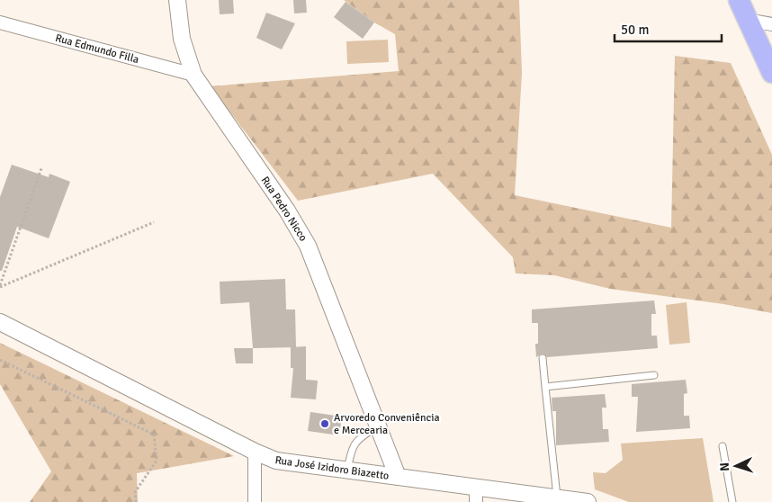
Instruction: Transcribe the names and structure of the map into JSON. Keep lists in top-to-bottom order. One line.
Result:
{"streets":{"street":["Rua Edmundo Filla","Rua Pedro Nicco","Rua José Izidoro Biazetto"]},"crossings":[["Rua Edmundo Filla","Rua Pedro Nicco"],["Rua Pedro Nicco","Rua José Izidoro Biazetto"]],"places":["Arvoredo Conveniência e Mercearia"],"scale_bar":"50 m","north":"left"}
